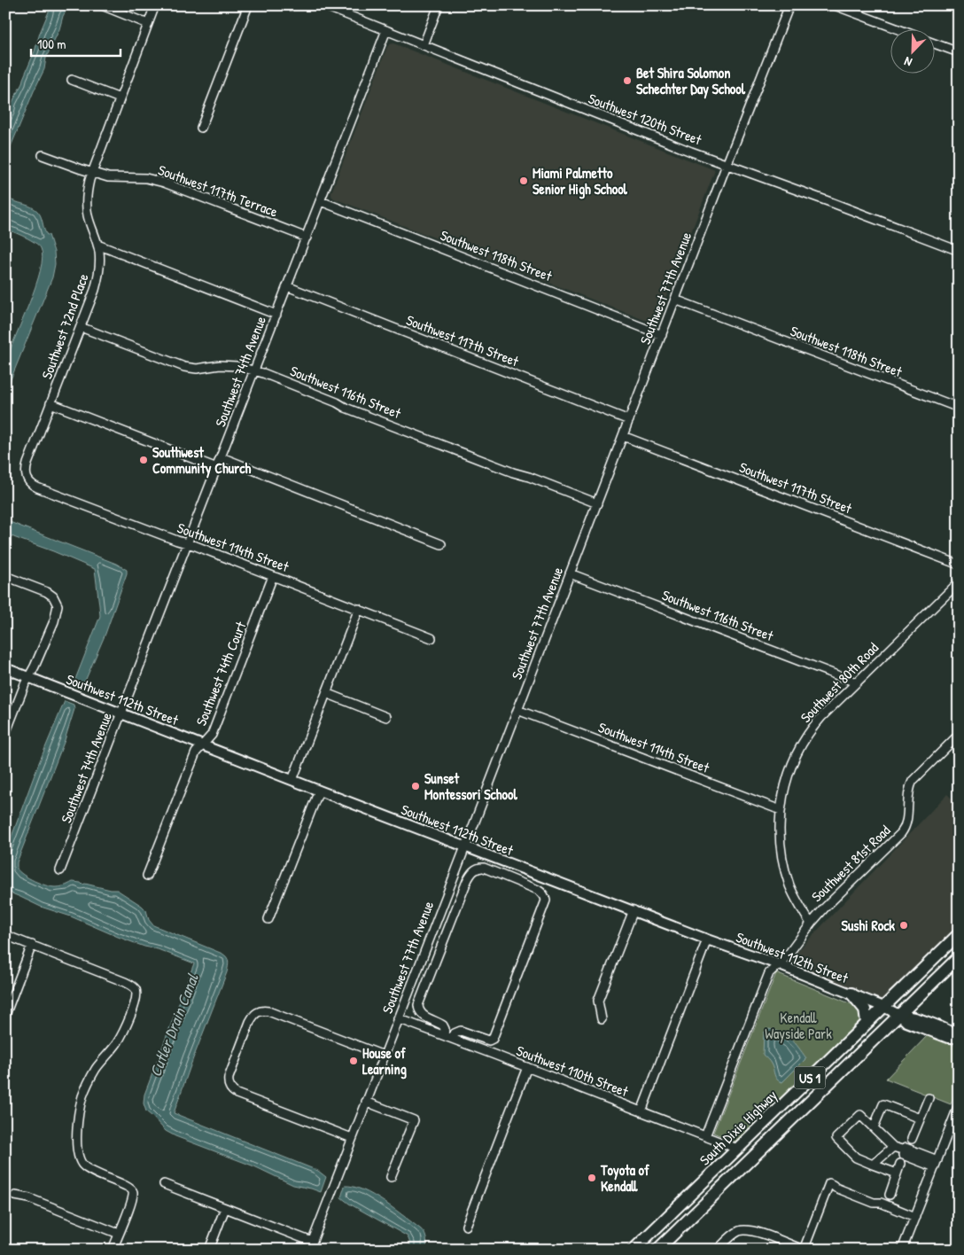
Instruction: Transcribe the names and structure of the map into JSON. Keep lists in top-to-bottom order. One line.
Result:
{"streets":{"highway":["US 1","South Dixie Highway"],"main road":["Southwest 112th Street"],"street":["Southwest 120th Street","Southwest 117th Terrace","Southwest 118th Street","Southwest 77th Avenue","Southwest 72nd Place","Southwest 117th Street","Southwest 74th Avenue","Southwest 116th Street","Southwest 114th Street","Southwest 74th Court","Southwest 80th Road","Southwest 81st Road","Southwest 110th Street"]},"crossings":[["Southwest 120th Street","Southwest 77th Avenue"],["Southwest 120th Street","Southwest 74th Avenue"],["Southwest 117th Terrace","Southwest 72nd Place"],["Southwest 117th Terrace","Southwest 74th Avenue"],["Southwest 118th Street","Southwest 77th Avenue"],["Southwest 118th Street","Southwest 74th Avenue"],["Southwest 77th Avenue","Southwest 117th Street"],["Southwest 77th Avenue","Southwest 116th Street"],["Southwest 77th Avenue","Southwest 114th Street"],["Southwest 77th Avenue","Southwest 112th Street"],["Southwest 77th Avenue","Southwest 110th Street"],["Southwest 72nd Place","Southwest 116th Street"],["Southwest 72nd Place","Southwest 114th Street"],["Southwest 117th Street","Southwest 74th Avenue"],["Southwest 74th Avenue","Southwest 116th Street"],["Southwest 74th Avenue","Southwest 114th Street"],["Southwest 74th Avenue","Southwest 112th Street"],["Southwest 116th Street","Southwest 80th Road"],["Southwest 114th Street","Southwest 74th Court"],["Southwest 114th Street","Southwest 80th Road"],["Southwest 74th Court","Southwest 112th Street"],["Southwest 80th Road","Southwest 81st Road"],["Southwest 112th Street","Southwest 81st Road"],["Southwest 112th Street","US 1"],["Southwest 112th Street","South Dixie Highway"],["Southwest 81st Road","Southwest 110th Street"],["Southwest 110th Street","South Dixie Highway"]],"water":["Cutler Drain Canal"],"parks":["Kendall Wayside Park"],"places":["Bet Shira Solomon Schechter Day School","Miami Palmetto Senior High School","Southwest Community Church","Sunset Montessori School","Sushi Rock","House of Learning","Toyota of Kendall"],"scale_bar":"100 m","north":"bottom left"}
